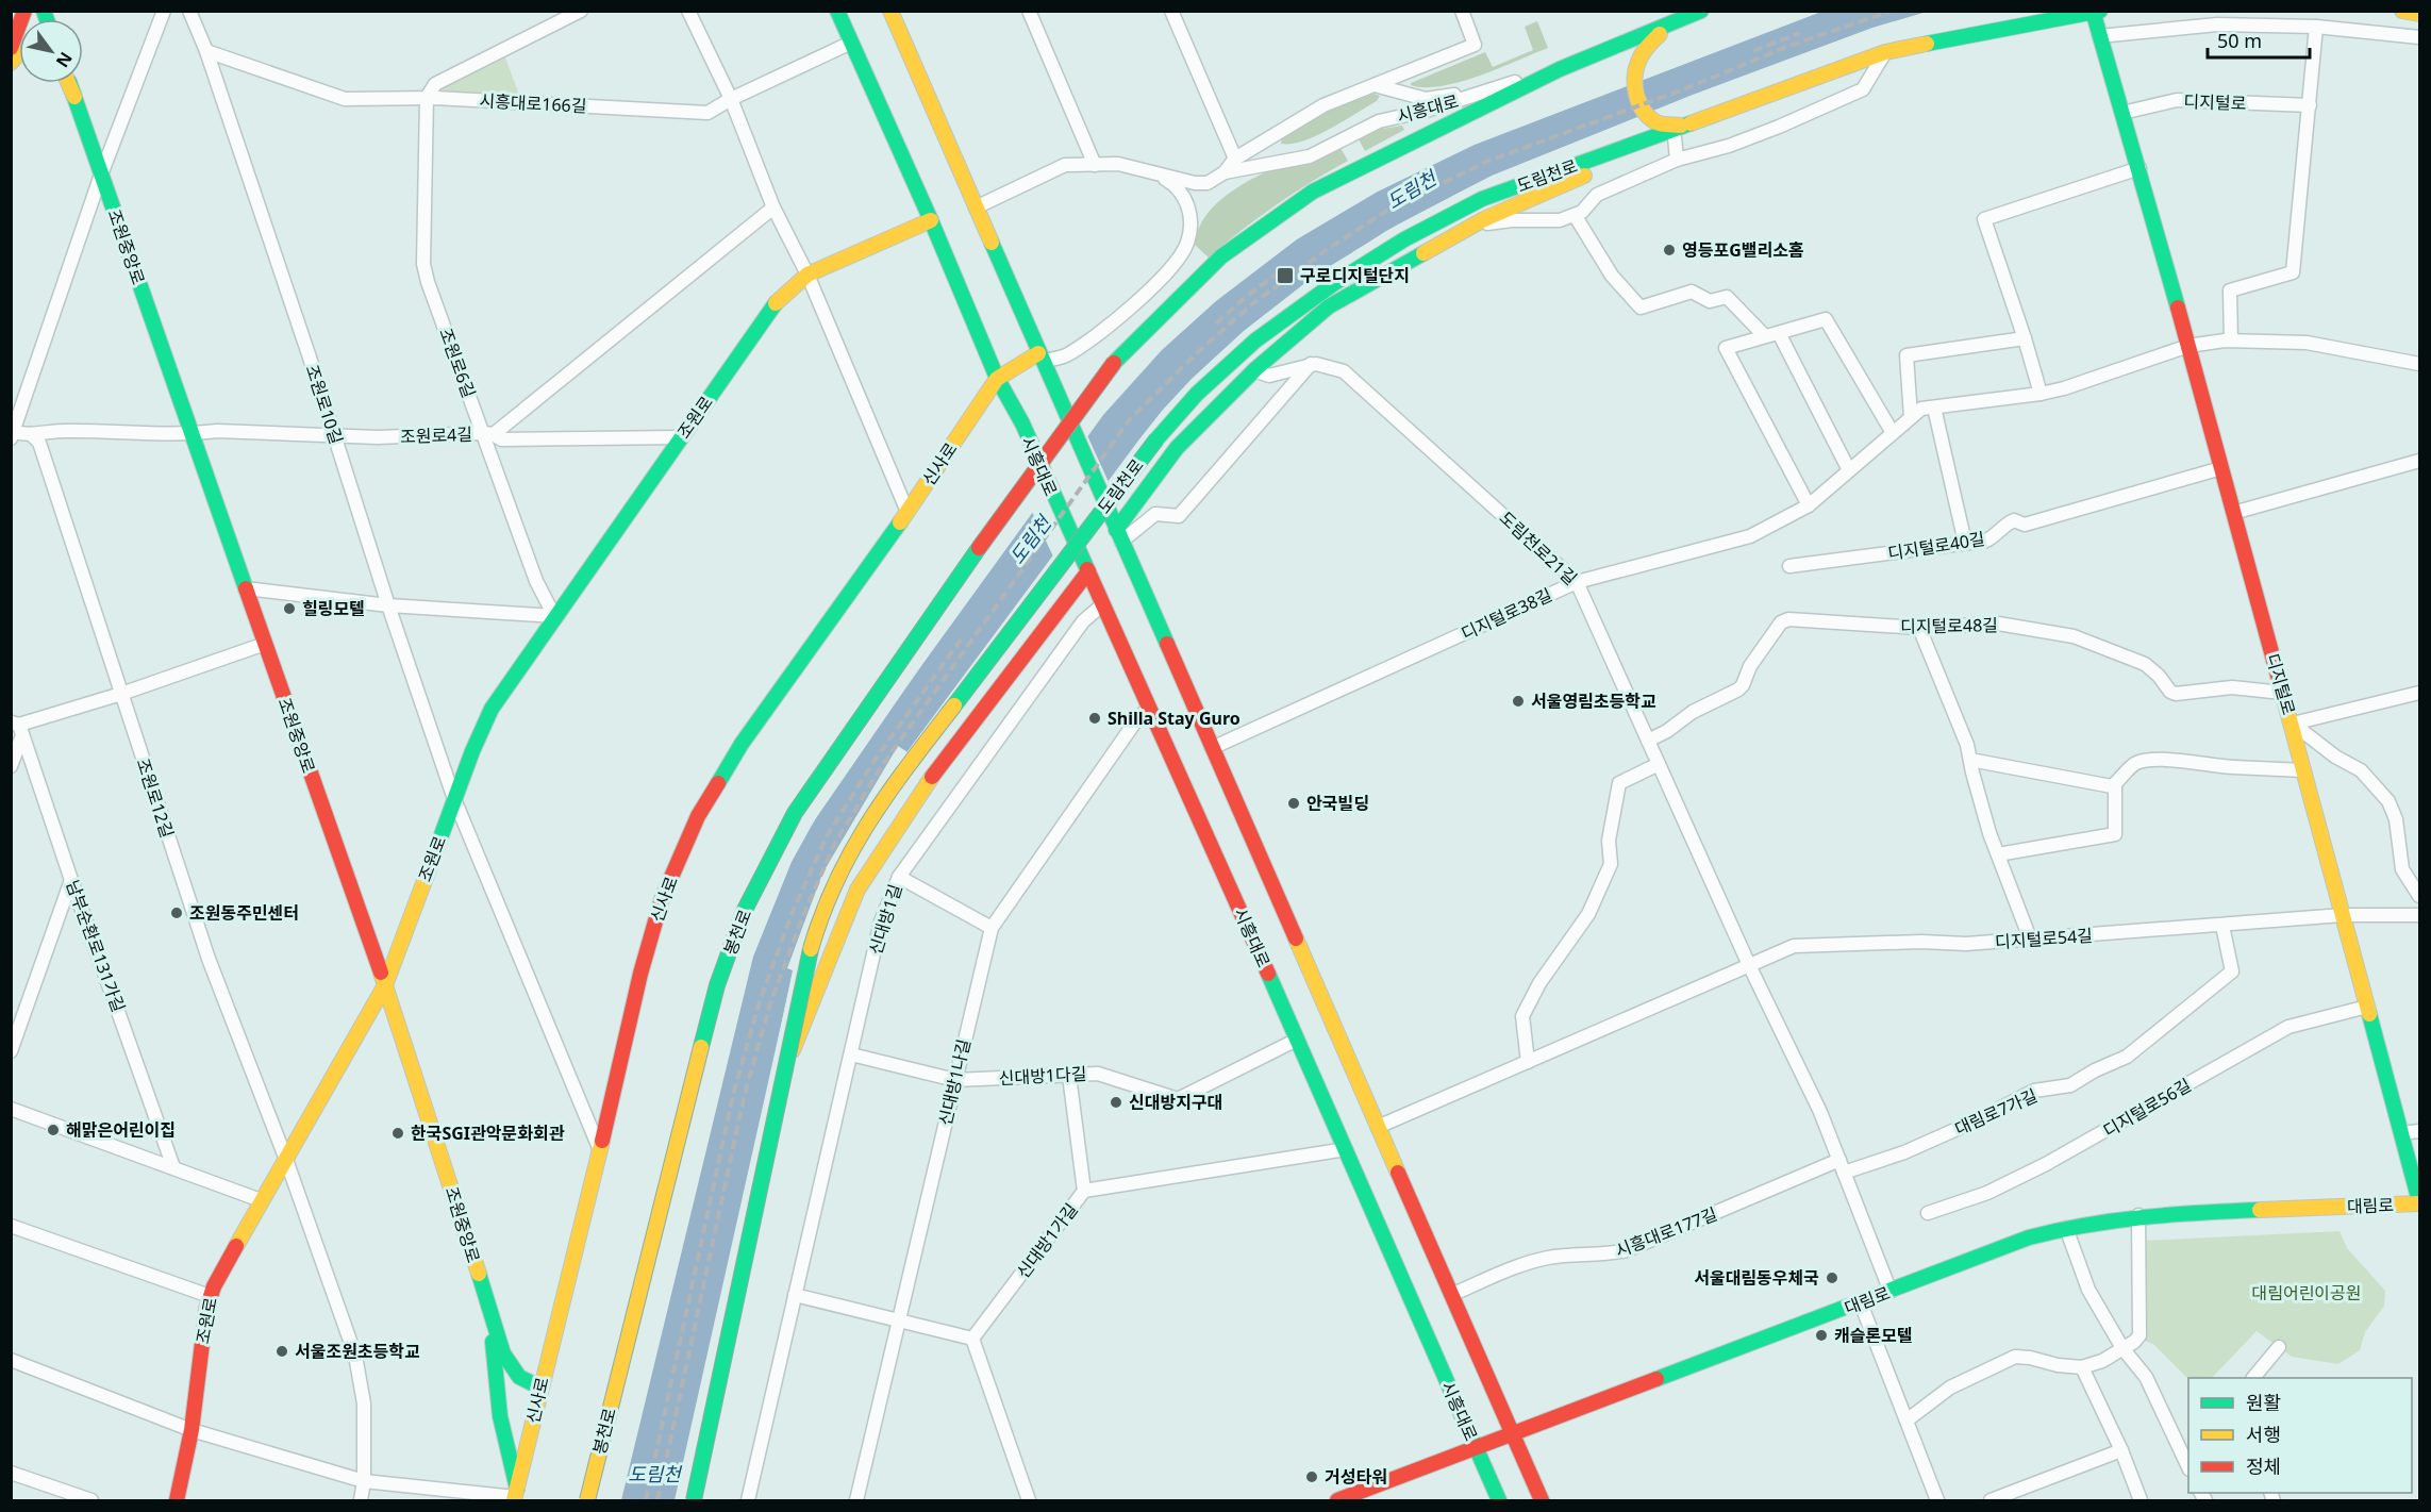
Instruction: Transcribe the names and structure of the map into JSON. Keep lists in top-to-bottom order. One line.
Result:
{"streets":{"main road":["디지털로","시흥대로","도림천로","조원중앙로","조원로","신사로","봉천로","대림로"],"street":["시흥대로166길","조원로6길","조원로10길","조원로4길","디지털로40길","도림천로21길","디지털로38길","디지털로48길","조원로12길","신대방1길","디지털로54길","남부순환로131가길","신대방1다길","신대방1나길","디지털로56길","대림로7가길","시흥대로177길","신대방1가길"]},"crossings":[["디지털로","도림천로"],["디지털로","디지털로40길"],["디지털로","디지털로38길"],["디지털로","디지털로48길"],["디지털로","디지털로54길"],["디지털로","디지털로56길"],["디지털로","대림로"],["시흥대로166길","시흥대로"],["시흥대로166길","조원로6길"],["시흥대로166길","조원로10길"],["시흥대로","조원로"],["시흥대로","신사로"],["시흥대로","신대방1길"],["시흥대로","봉천로"],["시흥대로","신대방1다길"],["시흥대로","신대방1나길"],["시흥대로","대림로"],["시흥대로","신대방1가길"],["조원중앙로","조원로"],["조원중앙로","조원로4길"],["조원중앙로","신사로"],["조원로6길","조원로"],["조원로6길","조원로4길"],["조원로10길","조원로"],["조원로10길","조원로4길"],["조원로10길","신사로"],["조원로","조원로4길"],["조원로","조원로12길"],["조원로4길","조원로12길"],["도림천로21길","디지털로38길"],["도림천로21길","디지털로48길"],["도림천로21길","디지털로54길"],["도림천로21길","대림로7가길"],["도림천로21길","대림로"],["도림천로21길","시흥대로177길"],["신대방1길","신대방1다길"],["디지털로54길","대림로7가길"],["신대방1다길","신대방1나길"],["대림로7가길","시흥대로177길"]],"water":["도림천"],"parks":["대림어린이공원"],"places":{"other":["영등포G밸리소홈","힐링모텔","서울영림초등학교","Shilla Stay Guro","안국빌딩","조원동주민센터","신대방지구대","해맑은어린이집","한국SGI관악문화회관","서울대림동우체국","캐슬론모텔","서울조원초등학교","거성타워"],"transit":["구로디지털단지"]},"legend":["원활","서행","정체"],"scale_bar":"50 m","north":"bottom right"}
